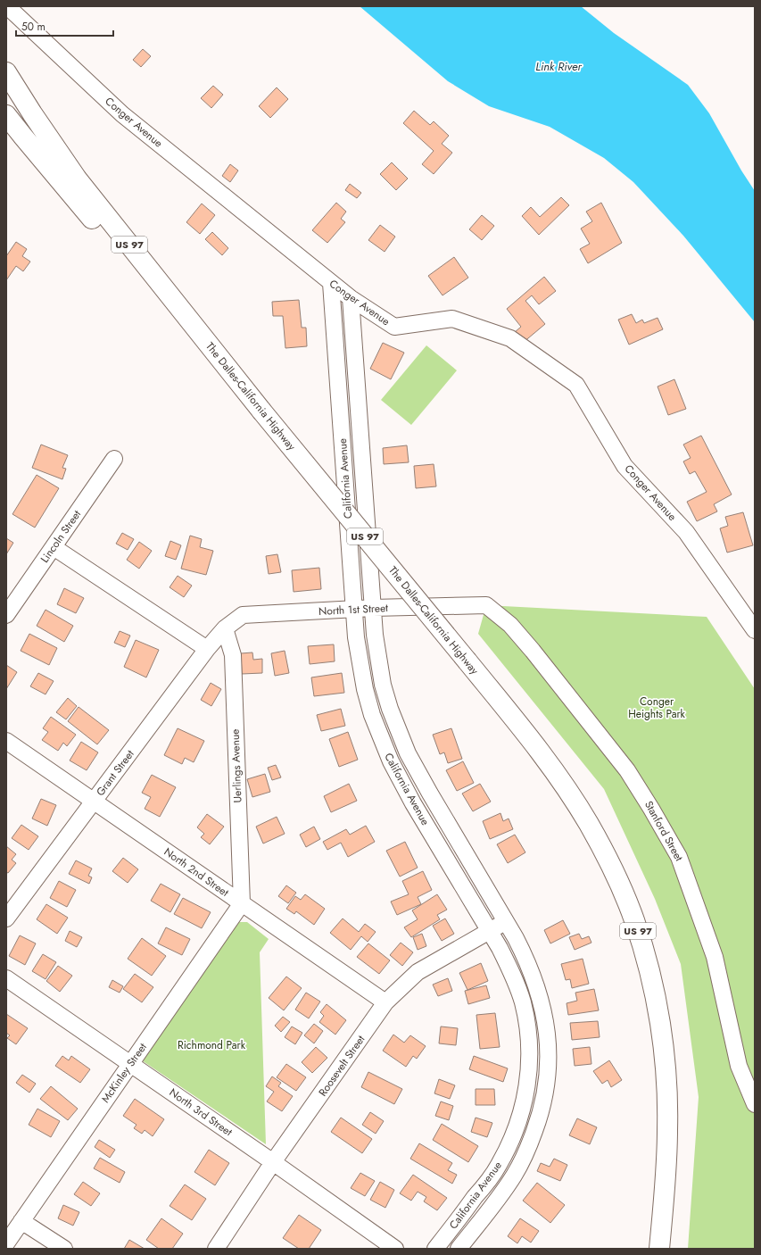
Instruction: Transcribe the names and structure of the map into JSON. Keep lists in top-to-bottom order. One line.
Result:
{"streets":{"highway":["US 97","The Dalles-California Highway"],"street":["Conger Avenue","California Avenue","Lincoln Street","North 1st Street","Uerlings Avenue","Grant Street","Stanford Street","North 2nd Street","Roosevelt Street","McKinley Street","North 3rd Street"]},"crossings":[["Conger Avenue","California Avenue"],["California Avenue","North 1st Street"],["California Avenue","Roosevelt Street"],["North 1st Street","Uerlings Avenue"],["North 1st Street","Grant Street"],["North 1st Street","Stanford Street"],["Uerlings Avenue","Grant Street"],["Uerlings Avenue","North 2nd Street"],["Uerlings Avenue","McKinley Street"],["Grant Street","North 2nd Street"],["North 2nd Street","Roosevelt Street"],["North 2nd Street","McKinley Street"],["Roosevelt Street","North 3rd Street"],["McKinley Street","North 3rd Street"]],"water":["Link River"],"parks":["Conger Heights Park","Richmond Park"],"scale_bar":"50 m"}
